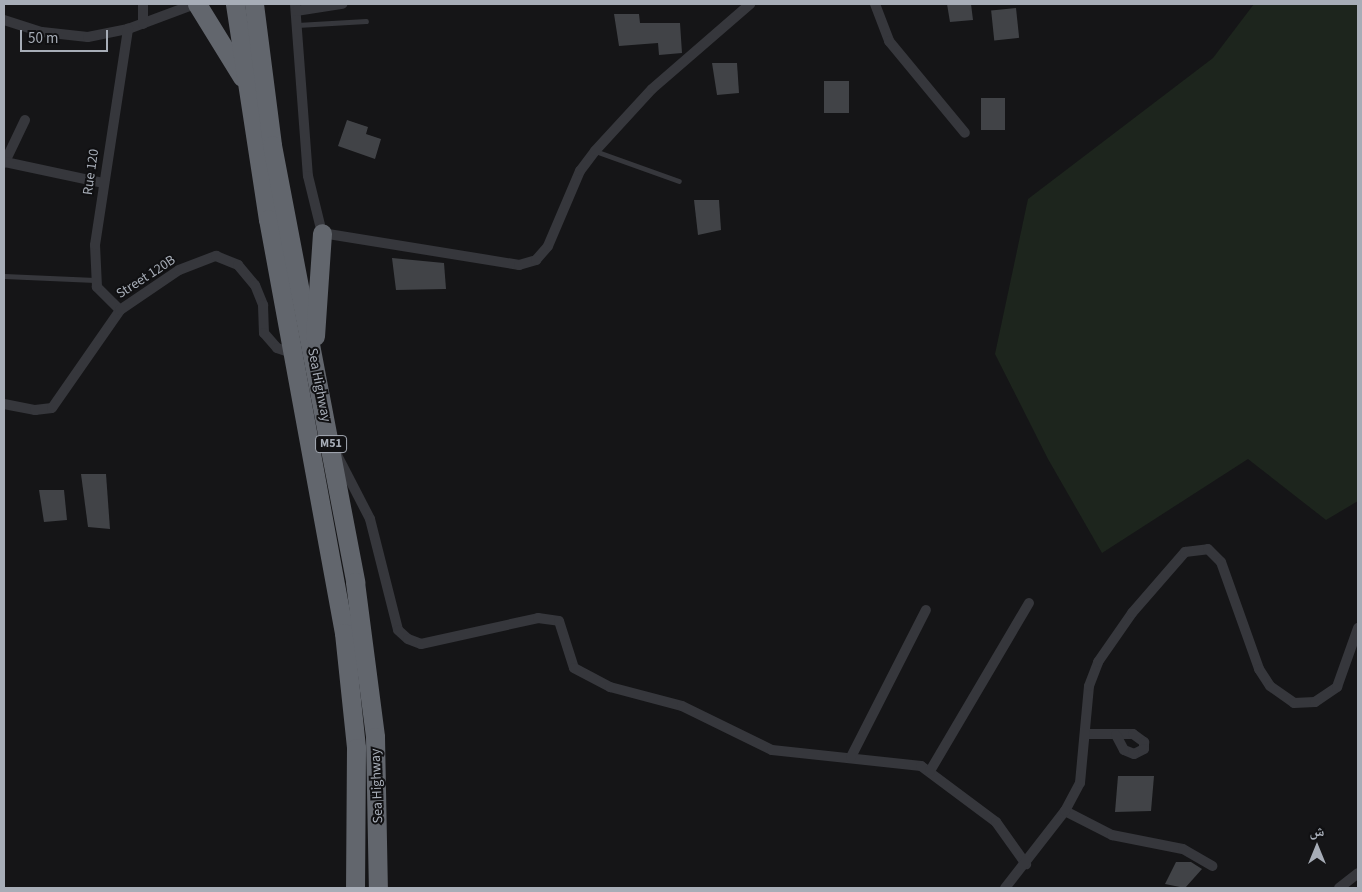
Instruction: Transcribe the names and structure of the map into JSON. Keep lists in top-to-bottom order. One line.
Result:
{"streets":{"highway":["Sea Highway","M51"],"street":["Rue 120","Street 120B"]},"crossings":[["Street 120B","Sea Highway"]],"scale_bar":"50 m","north":"top"}
